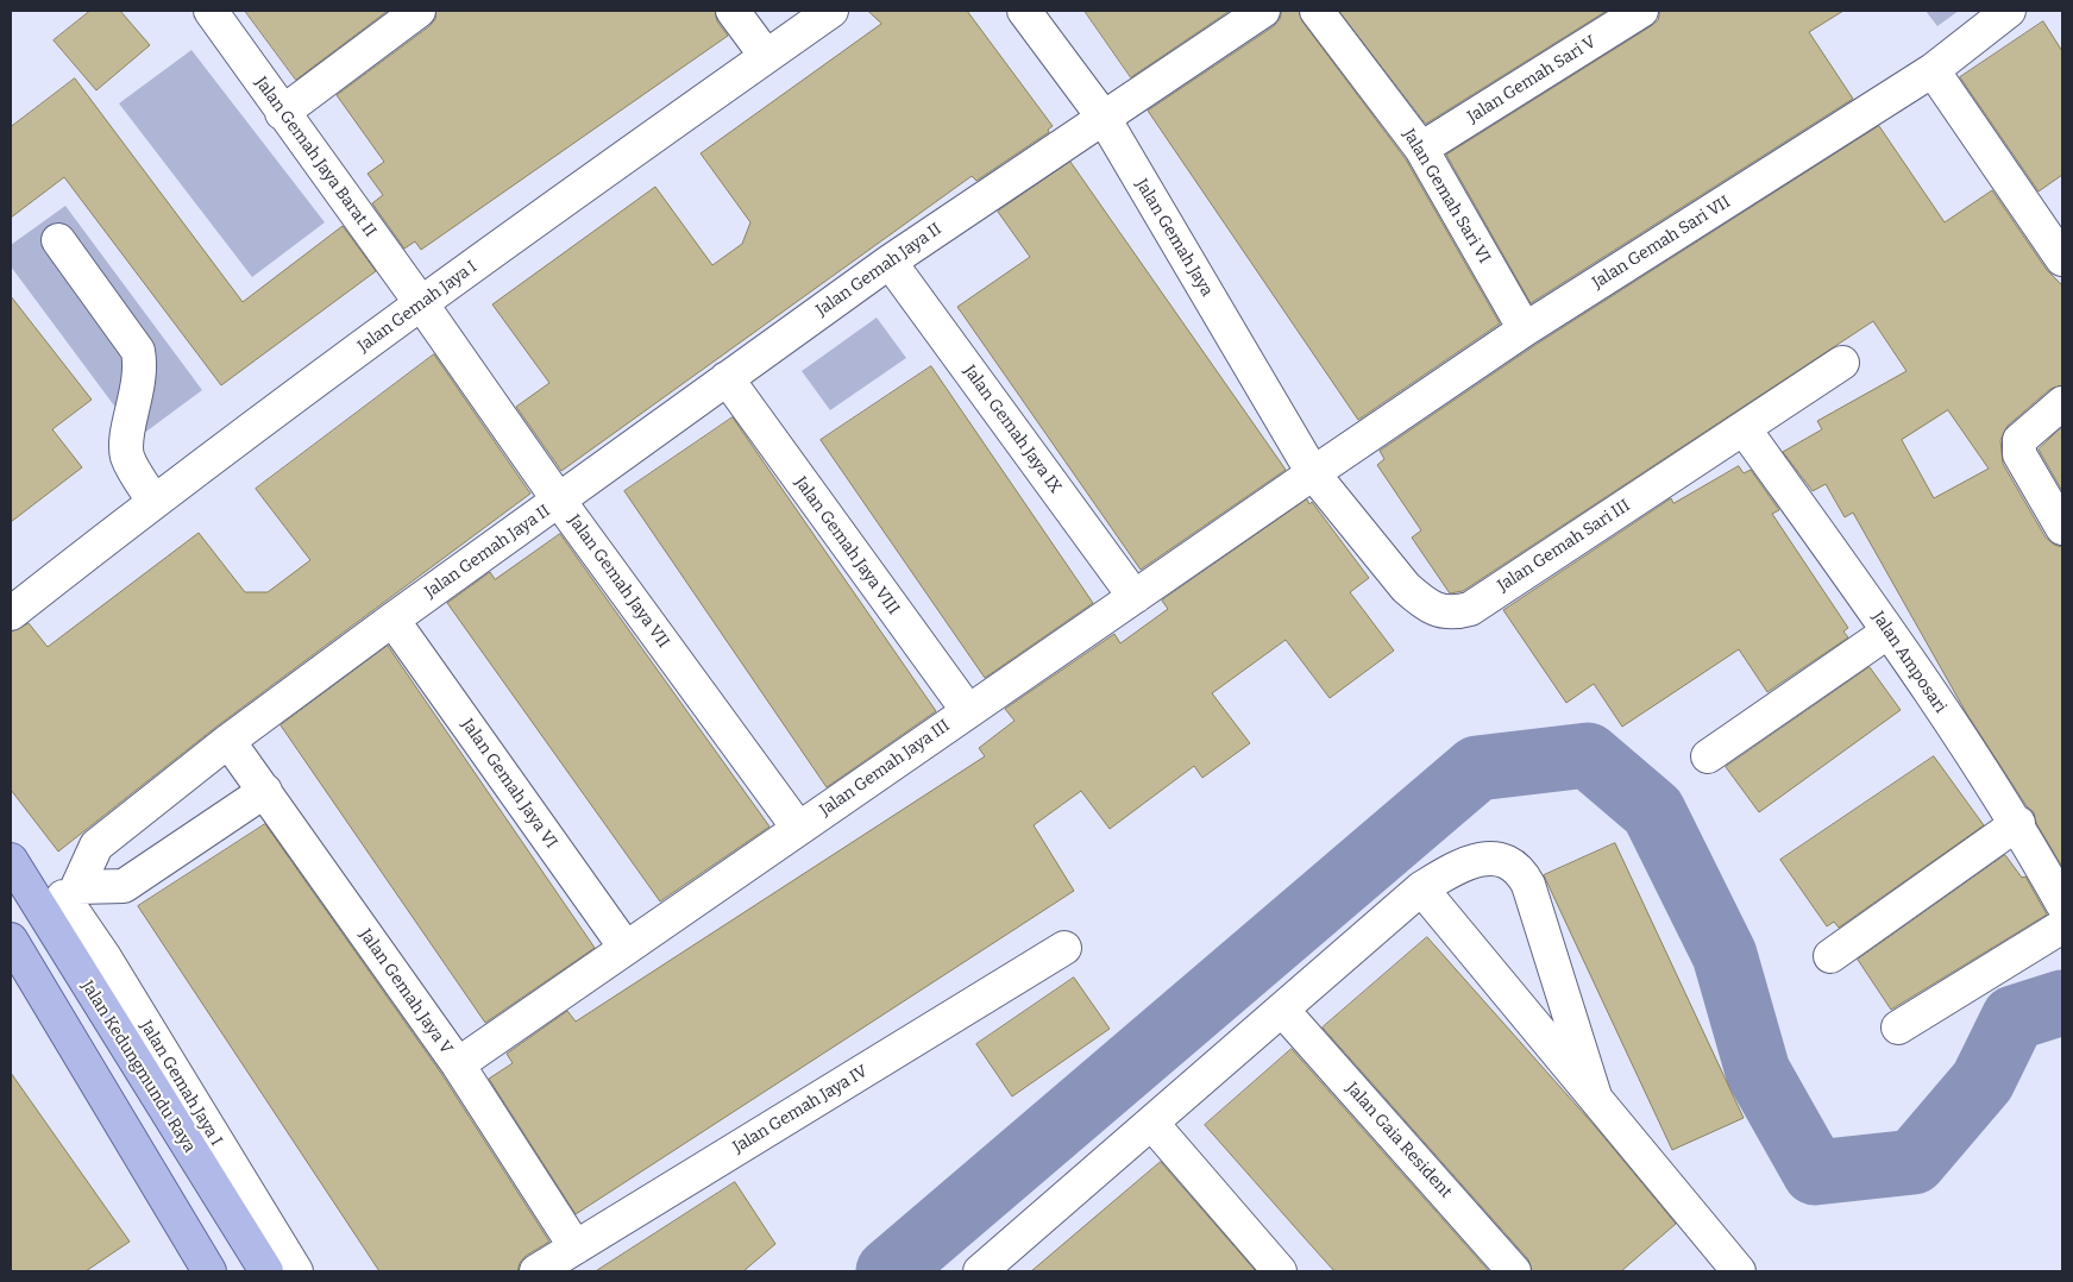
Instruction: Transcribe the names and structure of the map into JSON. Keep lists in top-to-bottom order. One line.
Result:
{"streets":{"main road":["Jalan Kedungmundu Raya"],"street":["Jalan Gemah Sari V","Jalan Gemah Jaya Barat II","Jalan Gemah Sari VI","Jalan Gemah Jaya","Jalan Gemah Sari VII","Jalan Gemah Jaya II","Jalan Gemah Jaya I","Jalan Gemah Jaya IX","Jalan Gemah Jaya VIII","Jalan Gemah Sari III","Jalan Gemah Jaya VII","Jalan Amposari","Jalan Gemah Jaya III","Jalan Gemah Jaya VI","Jalan Gemah Jaya V","Jalan Gemah Jaya IV","Jalan Gaia Resident"]},"crossings":[["Jalan Gemah Sari V","Jalan Gemah Sari VI"],["Jalan Gemah Jaya Barat II","Jalan Gemah Jaya I"],["Jalan Gemah Jaya Barat II","Jalan Gemah Jaya VII"],["Jalan Gemah Sari VI","Jalan Gemah Sari VII"],["Jalan Gemah Jaya","Jalan Gemah Sari VII"],["Jalan Gemah Jaya","Jalan Gemah Jaya II"],["Jalan Gemah Jaya","Jalan Gemah Sari III"],["Jalan Gemah Jaya","Jalan Gemah Jaya III"],["Jalan Gemah Sari VII","Jalan Gemah Sari III"],["Jalan Gemah Sari VII","Jalan Gemah Jaya III"],["Jalan Gemah Jaya II","Jalan Gemah Jaya I"],["Jalan Gemah Jaya II","Jalan Gemah Jaya IX"],["Jalan Gemah Jaya II","Jalan Gemah Jaya VIII"],["Jalan Gemah Jaya II","Jalan Gemah Jaya VII"],["Jalan Gemah Jaya II","Jalan Gemah Jaya VI"],["Jalan Gemah Jaya II","Jalan Gemah Jaya V"],["Jalan Gemah Jaya II","Jalan Kedungmundu Raya"],["Jalan Gemah Jaya I","Jalan Gemah Jaya VII"],["Jalan Gemah Jaya I","Jalan Kedungmundu Raya"],["Jalan Gemah Jaya IX","Jalan Gemah Jaya III"],["Jalan Gemah Jaya VIII","Jalan Gemah Jaya III"],["Jalan Gemah Sari III","Jalan Amposari"],["Jalan Gemah Sari III","Jalan Gemah Jaya III"],["Jalan Gemah Jaya VII","Jalan Gemah Jaya III"],["Jalan Gemah Jaya III","Jalan Gemah Jaya VI"],["Jalan Gemah Jaya III","Jalan Gemah Jaya V"],["Jalan Gemah Jaya V","Jalan Gemah Jaya IV"]]}
